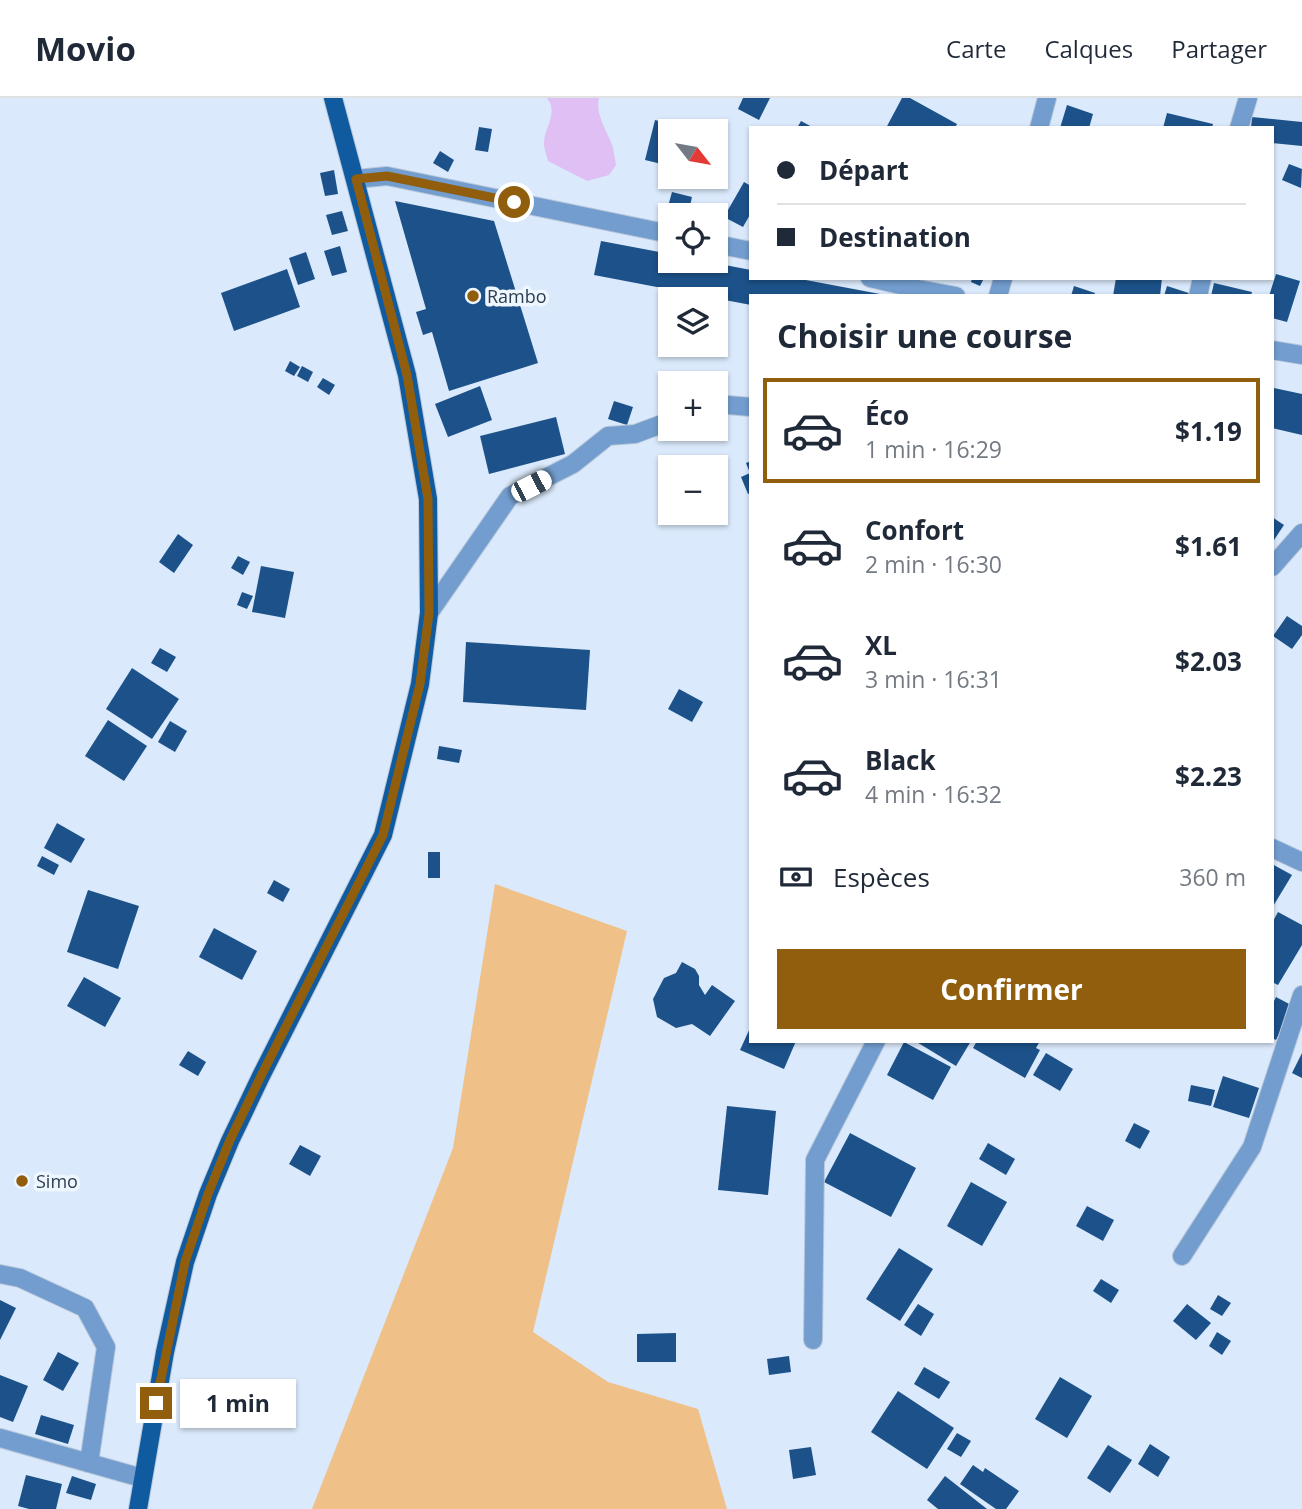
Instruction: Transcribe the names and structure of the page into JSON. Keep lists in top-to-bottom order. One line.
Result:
{"places":["Rambo","Simo"],"north":"bottom right","page":{"header":"Movio","nav":["Carte","Calques","Partager"],"map_buttons":["+","−"],"banner":["Départ","Destination"],"heading":"Choisir une course","list":[{"name":"Éco","note":"1 min · 16:29","value":"$1.19"},{"name":"Confort","note":"2 min · 16:30","value":"$1.61"},{"name":"XL","note":"3 min · 16:31","value":"$2.03"},{"name":"Black","note":"4 min · 16:32","value":"$2.23"}],"pay":["Espèces","360 m"],"buttons":"Confirmer","bubble":"1 min"}}
